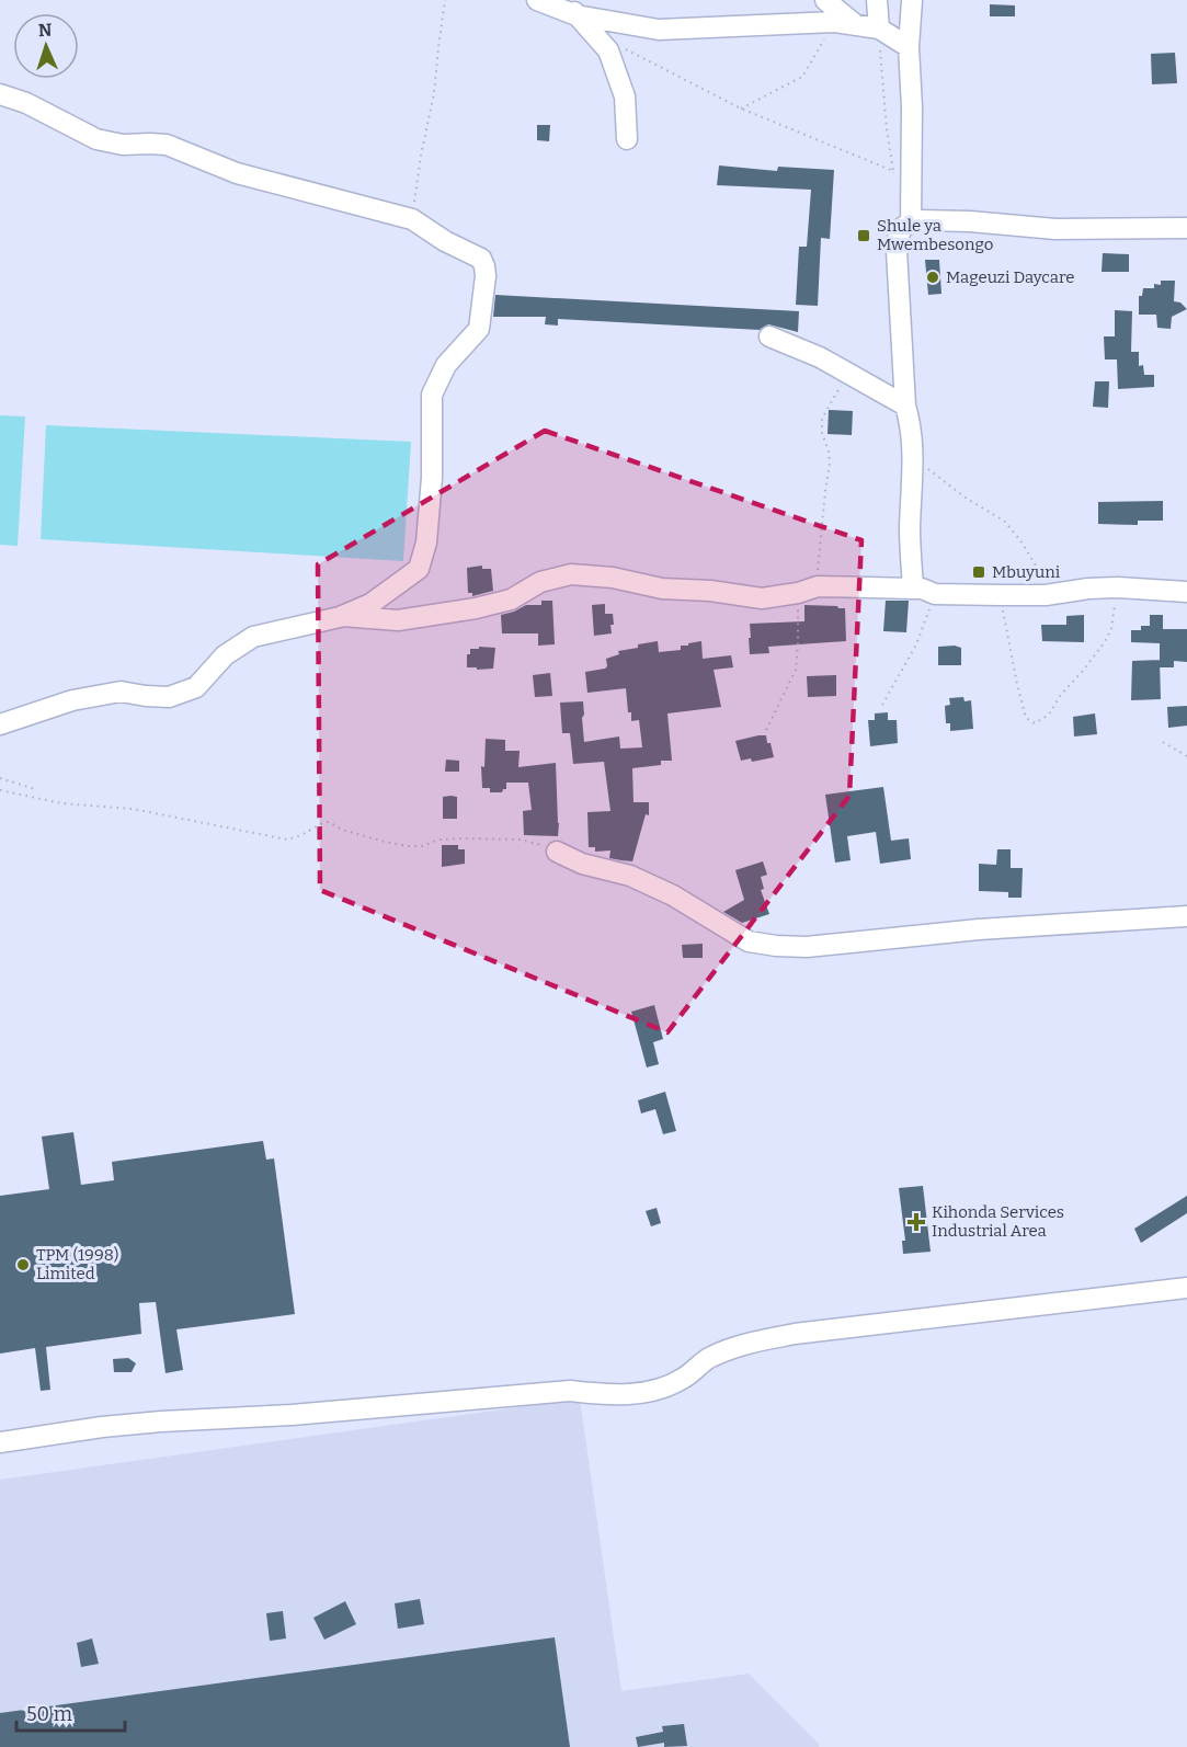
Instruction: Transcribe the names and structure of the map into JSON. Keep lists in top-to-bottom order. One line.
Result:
{"places":{"transit":["Shule ya Mwembesongo","Mbuyuni"],"other":["Mageuzi Daycare","TPM (1998) Limited"],"health":["Kihonda Services Industrial Area"]},"scale_bar":"50 m","north":"top"}
